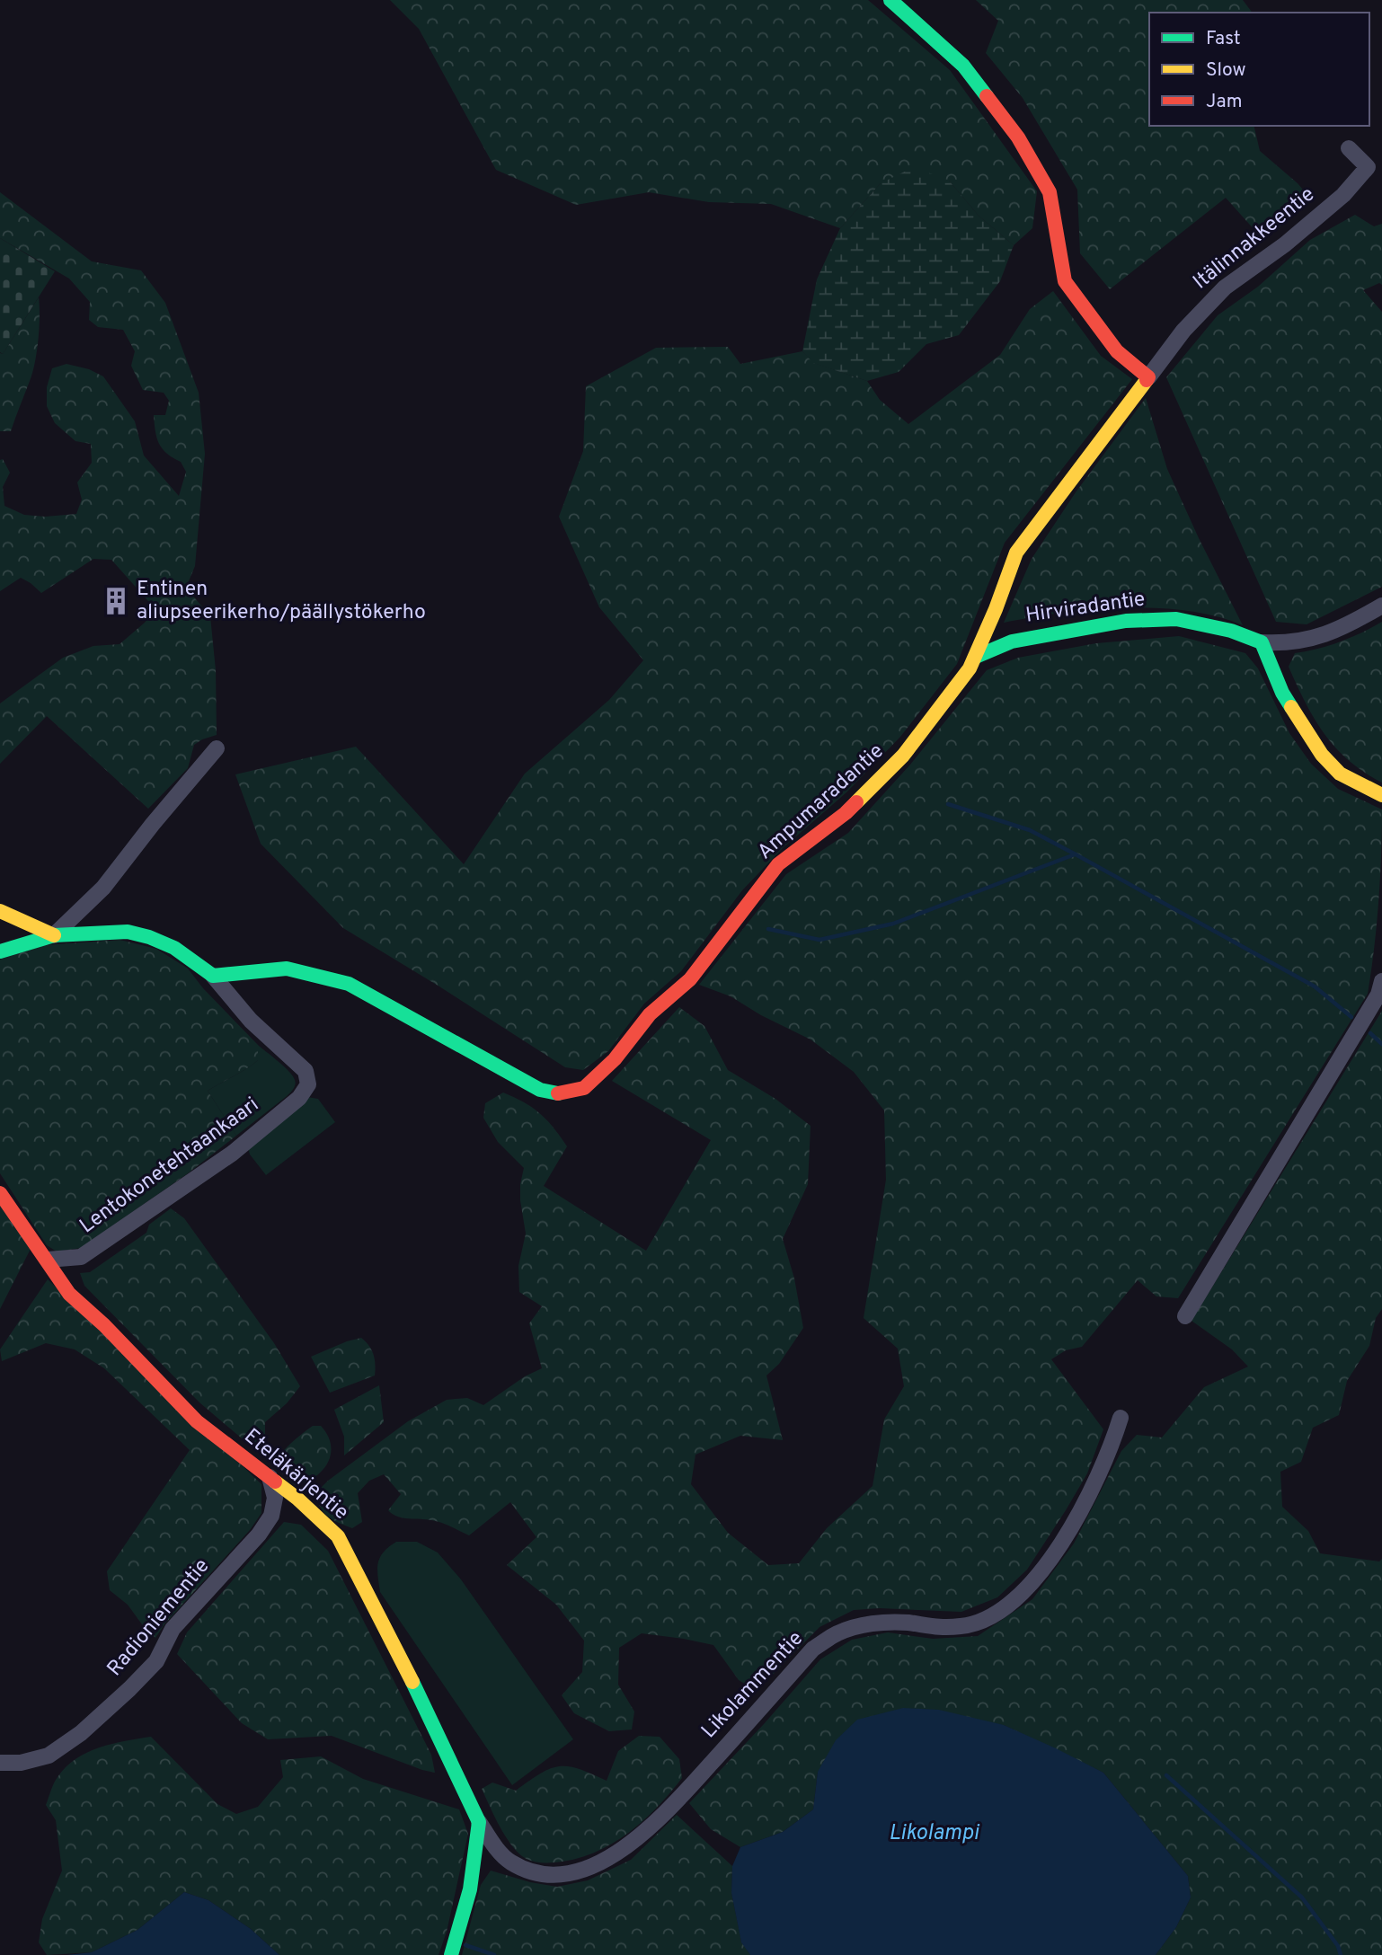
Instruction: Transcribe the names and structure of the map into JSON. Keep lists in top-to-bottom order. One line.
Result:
{"streets":{"street":["Itälinnakkeentie","Hirviradantie","Ampumaradantie","Lentokonetehtaankaari","Eteläkärjentie","Radioniementie","Likolammentie"]},"crossings":[["Itälinnakkeentie","Ampumaradantie"],["Hirviradantie","Ampumaradantie"],["Ampumaradantie","Lentokonetehtaankaari"],["Lentokonetehtaankaari","Eteläkärjentie"],["Eteläkärjentie","Radioniementie"],["Eteläkärjentie","Likolammentie"]],"water":["Likolampi"],"places":{"building":["Entinen aliupseerikerho/päällystökerho"]},"legend":["Fast","Slow","Jam"]}
